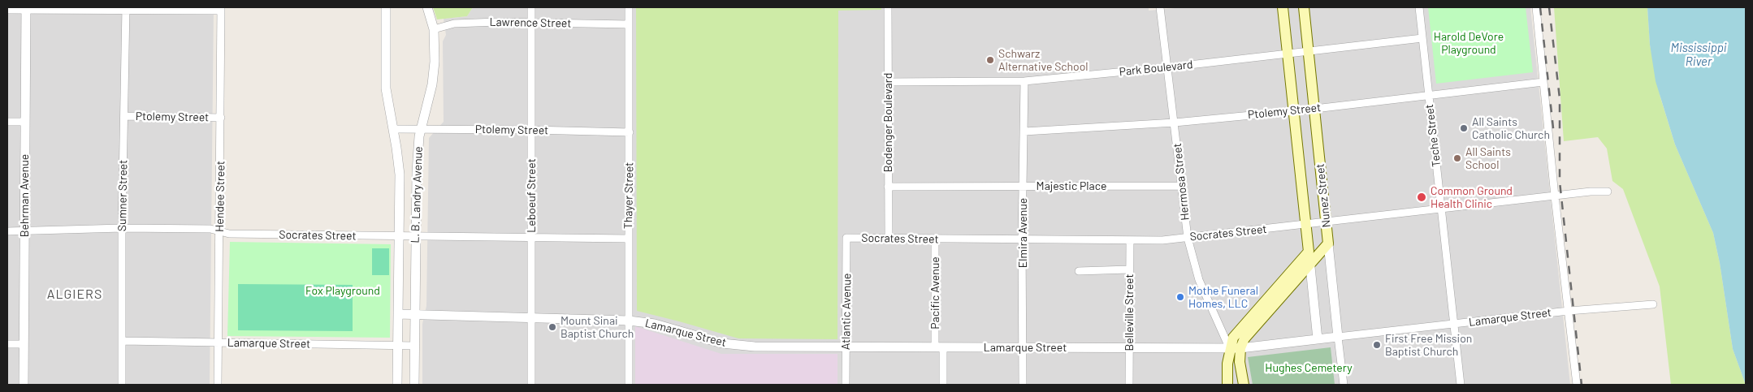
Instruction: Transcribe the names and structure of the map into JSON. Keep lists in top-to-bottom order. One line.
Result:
{"streets":{"main road":["Nunez Street"],"street":["Lawrence Street","Park Boulevard","Ptolemy Street","Bodenger Boulevard","Teche Street","Hermosa Street","Majestic Place","L. B. Landry Avenue","Behrman Avenue","Sumner Street","Leboeuf Street","Thayer Street","Hendee Street","Elmira Avenue","Socrates Street","Pacific Avenue","Atlantic Avenue","Belleville Street","Lamarque Street"]},"crossings":[["Lawrence Street","L. B. Landry Avenue"],["Lawrence Street","Leboeuf Street"],["Lawrence Street","Thayer Street"],["Park Boulevard","Bodenger Boulevard"],["Park Boulevard","Teche Street"],["Park Boulevard","Hermosa Street"],["Park Boulevard","Nunez Street"],["Park Boulevard","Elmira Avenue"],["Ptolemy Street","Teche Street"],["Ptolemy Street","Hermosa Street"],["Ptolemy Street","L. B. Landry Avenue"],["Ptolemy Street","Sumner Street"],["Ptolemy Street","Leboeuf Street"],["Ptolemy Street","Thayer Street"],["Ptolemy Street","Nunez Street"],["Ptolemy Street","Hendee Street"],["Ptolemy Street","Elmira Avenue"],["Bodenger Boulevard","Majestic Place"],["Bodenger Boulevard","Socrates Street"],["Teche Street","Socrates Street"],["Teche Street","Lamarque Street"],["Hermosa Street","Majestic Place"],["Hermosa Street","Socrates Street"],["Hermosa Street","Lamarque Street"],["Majestic Place","Elmira Avenue"],["L. B. Landry Avenue","Socrates Street"],["L. B. Landry Avenue","Lamarque Street"],["Behrman Avenue","Socrates Street"],["Sumner Street","Socrates Street"],["Sumner Street","Lamarque Street"],["Leboeuf Street","Socrates Street"],["Leboeuf Street","Lamarque Street"],["Thayer Street","Socrates Street"],["Thayer Street","Lamarque Street"],["Nunez Street","Socrates Street"],["Nunez Street","Lamarque Street"],["Hendee Street","Socrates Street"],["Hendee Street","Lamarque Street"],["Elmira Avenue","Socrates Street"],["Elmira Avenue","Lamarque Street"],["Socrates Street","Pacific Avenue"],["Socrates Street","Atlantic Avenue"],["Socrates Street","Belleville Street"],["Pacific Avenue","Lamarque Street"],["Atlantic Avenue","Lamarque Street"],["Belleville Street","Lamarque Street"]],"districts":["ALGIERS"],"water":["Mississippi River"],"parks":["Harold DeVore Playground","Fox Playground","Hughes Cemetery"],"places":["Schwarz Alternative School","All Saints Catholic Church","All Saints School","Common Ground Health Clinic","Mothe Funeral Homes, LLC","Mount Sinai Baptist Church","First Free Mission Baptist Church"]}
